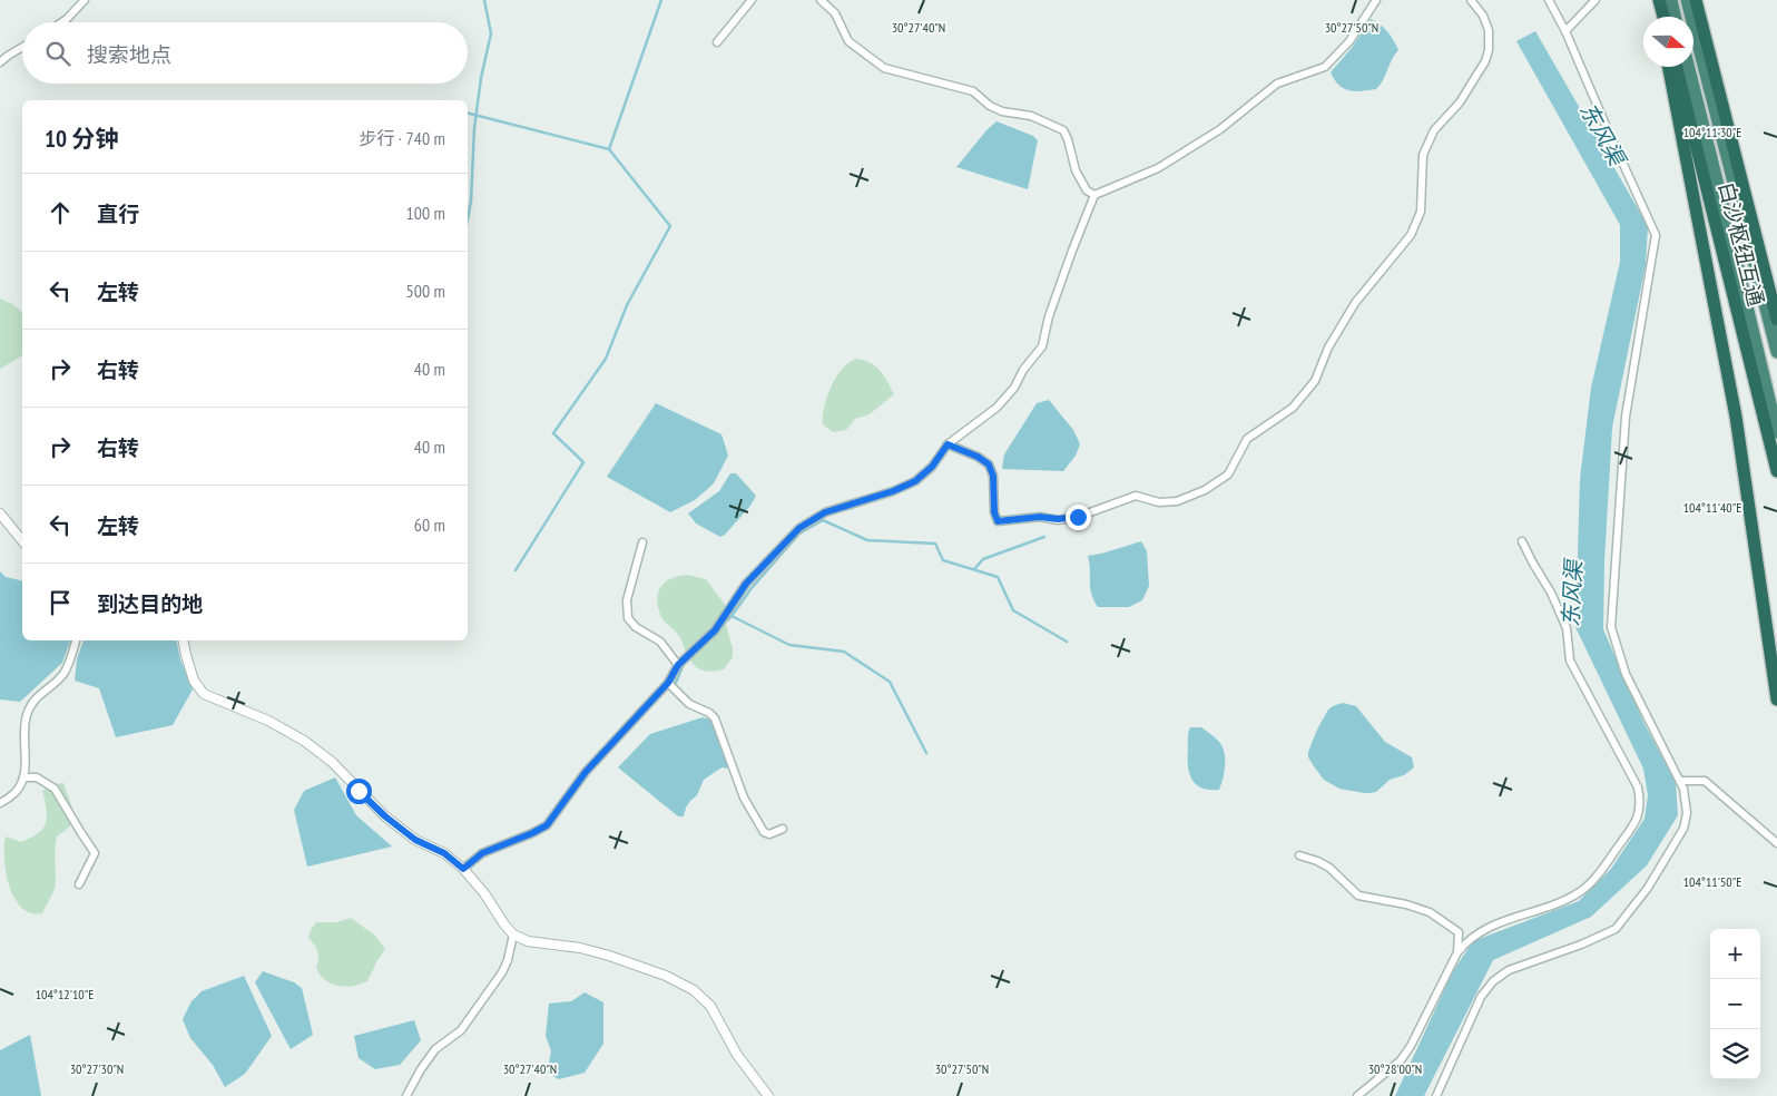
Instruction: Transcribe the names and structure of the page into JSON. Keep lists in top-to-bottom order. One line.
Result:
{"streets":{"highway":["白沙枢纽互通"]},"water":["东风渠"],"north":"right","page":{"search":"搜索地点","heading":["10 分钟","步行 · 740 m"],"list":[["直行","100 m"],["左转","500 m"],["右转","40 m"],["右转","40 m"],["左转","60 m"],"到达目的地"],"map_buttons":["+","−"]},"coordinates":["30°27'40\"N","30°27'50\"N","104°11'30\"E","104°11'40\"E","104°11'50\"E","104°12'10\"E","30°27'30\"N","30°28'00\"N"]}
